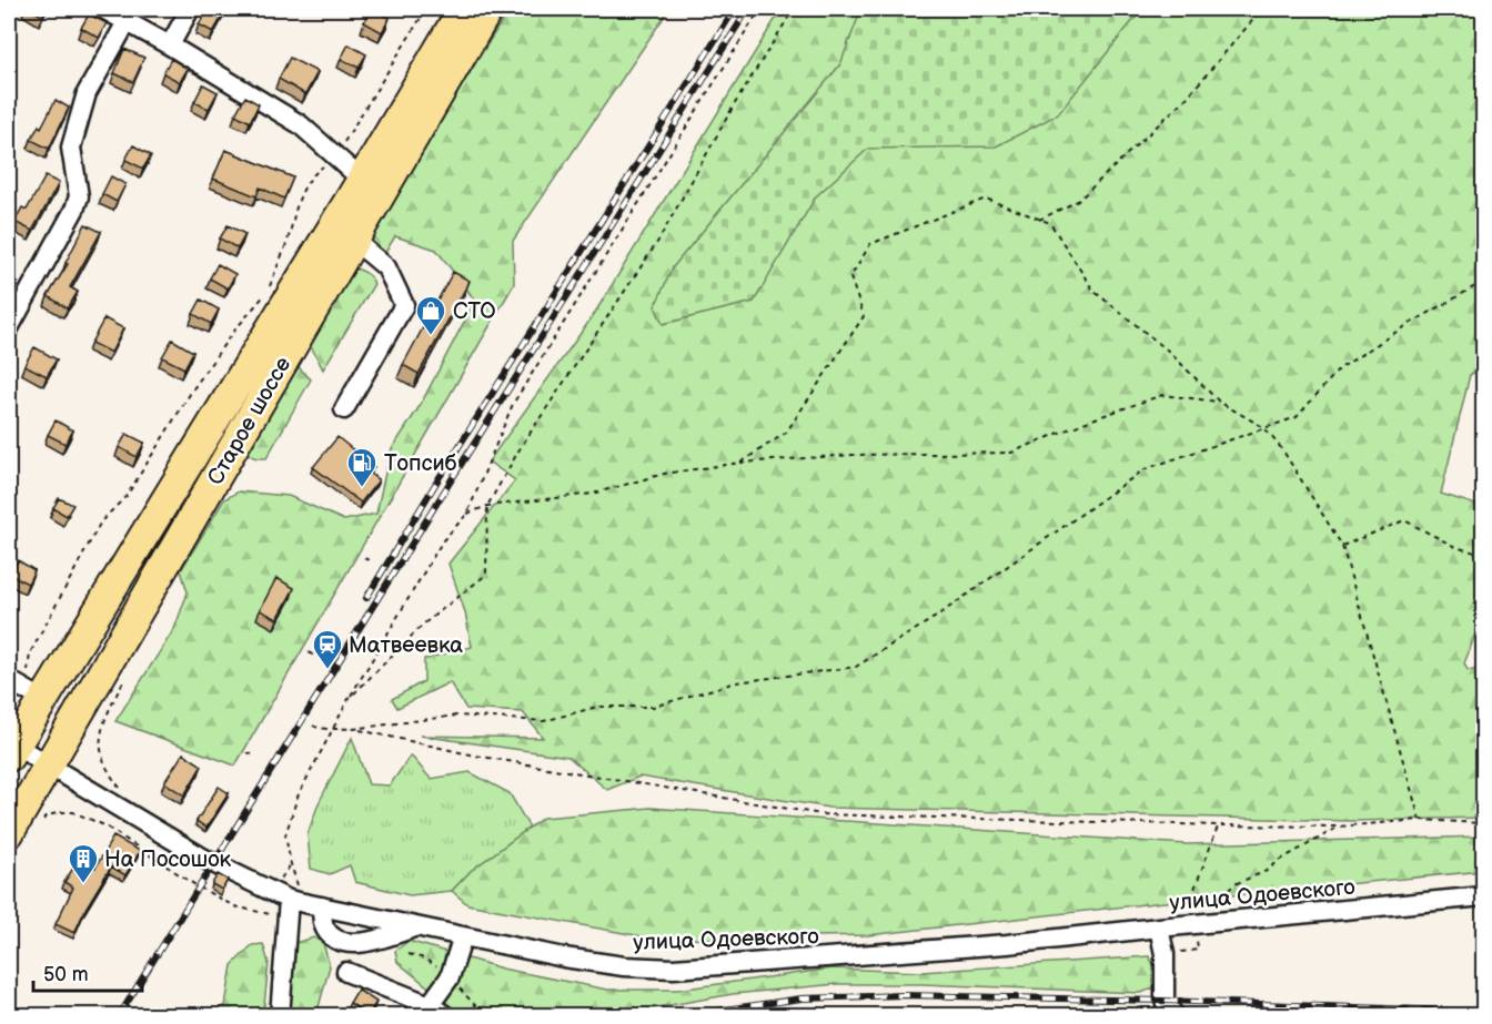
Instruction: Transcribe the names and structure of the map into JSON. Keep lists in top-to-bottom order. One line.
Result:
{"streets":{"highway":["Старое шоссе"],"street":["улица Одоевского"]},"crossings":[["Старое шоссе","улица Одоевского"]],"places":{"shop":["СТО"],"fuel station":["Топсиб"],"station":["Матвеевка"],"building":["На Посошок"]},"scale_bar":"50 m"}
